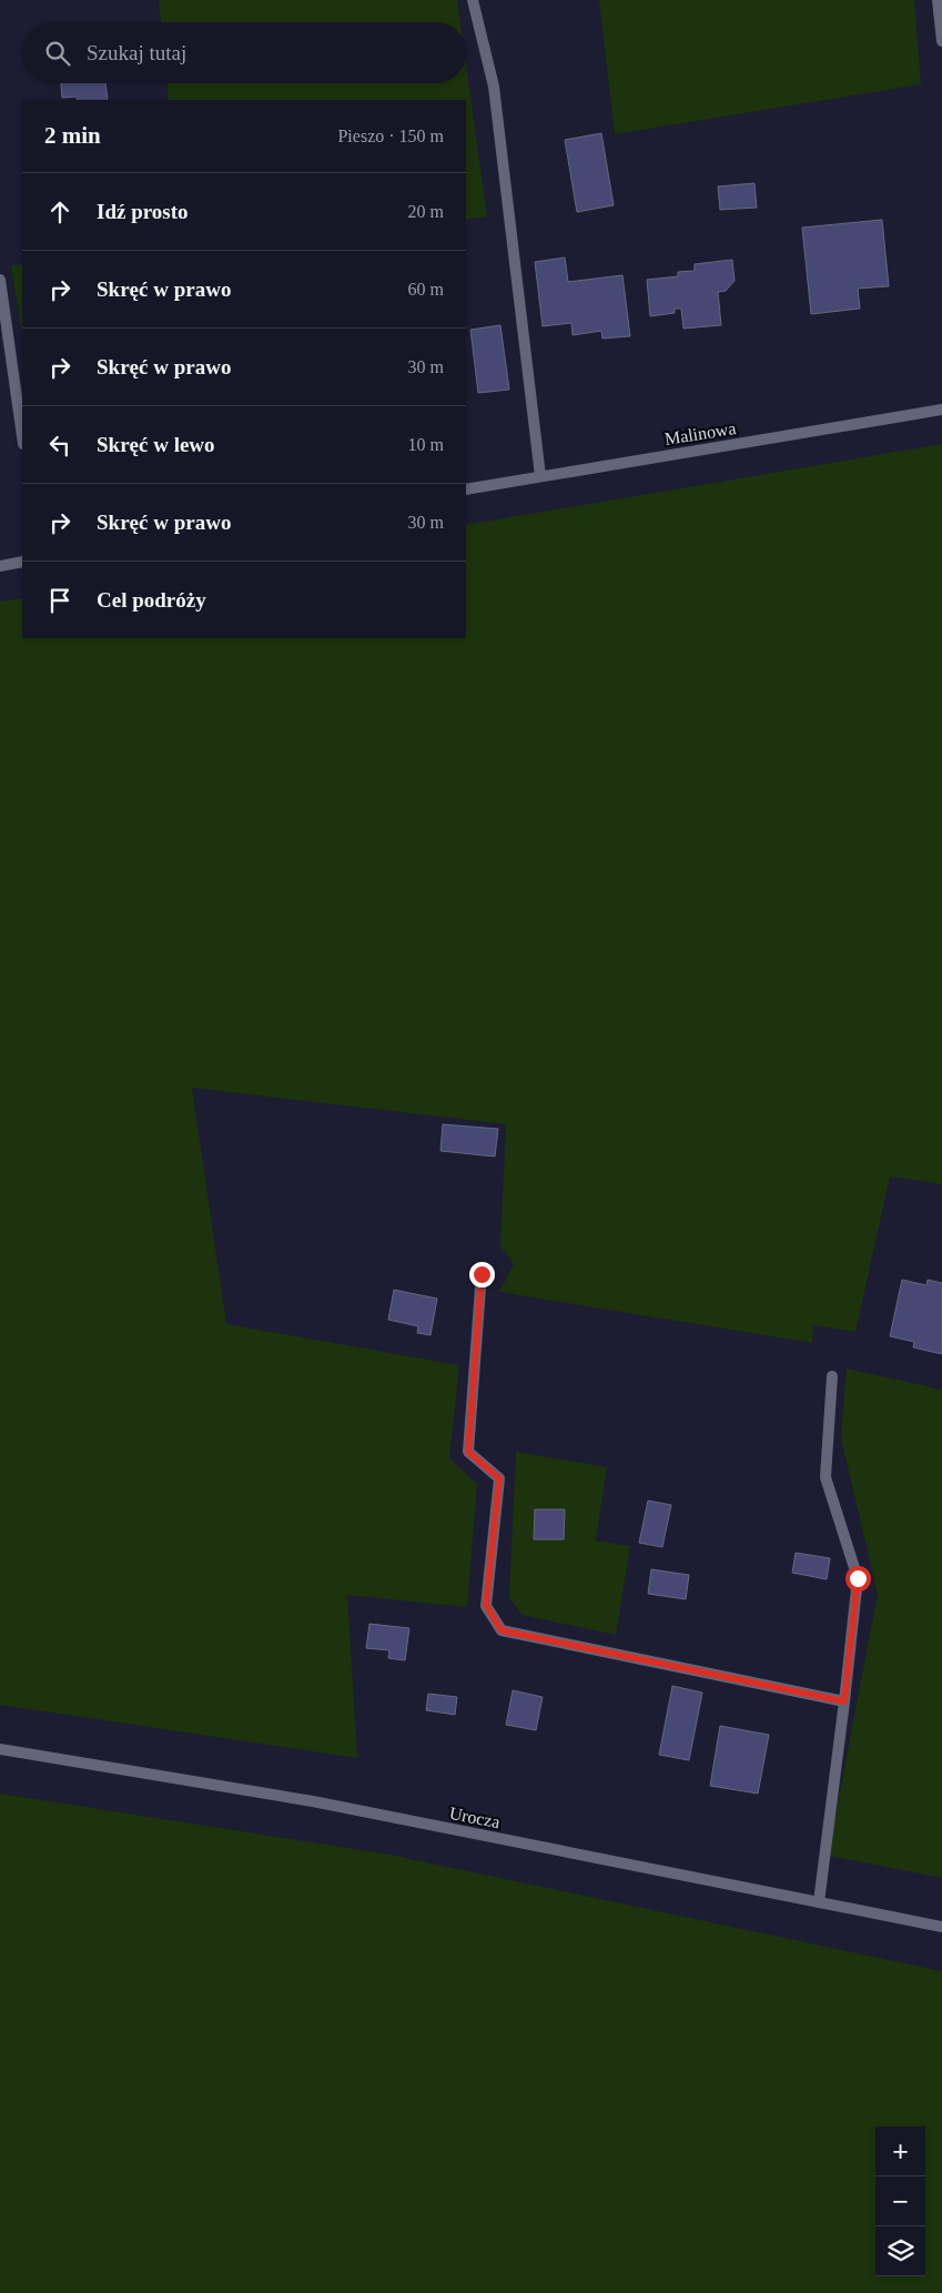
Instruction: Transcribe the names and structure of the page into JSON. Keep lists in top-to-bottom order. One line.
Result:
{"streets":{"street":["Malinowa","Urocza"]},"page":{"search":"Szukaj tutaj","heading":["2 min","Pieszo · 150 m"],"list":[["Idź prosto","20 m"],["Skręć w prawo","60 m"],["Skręć w prawo","30 m"],["Skręć w lewo","10 m"],["Skręć w prawo","30 m"],"Cel podróży"],"map_buttons":["+","−"]}}
